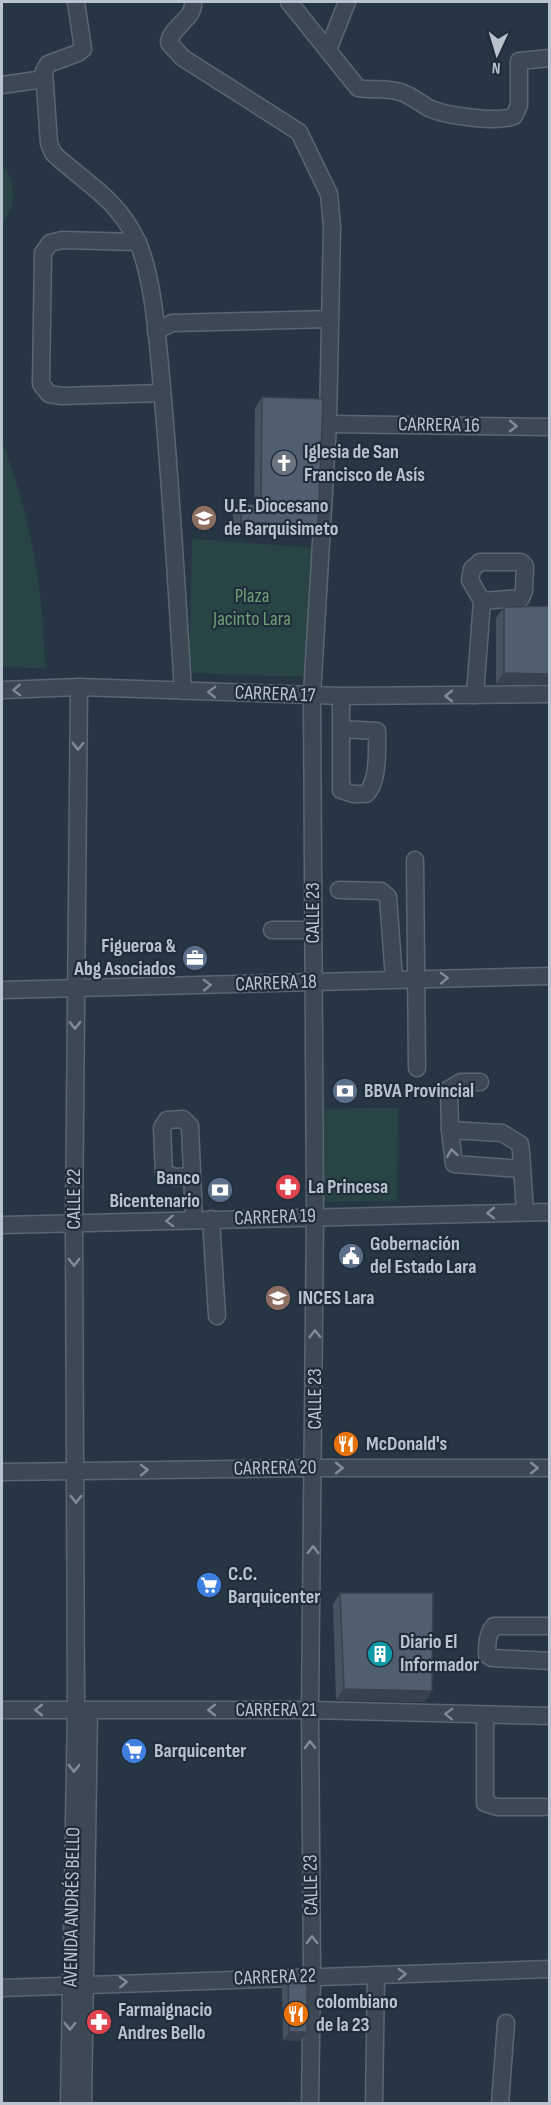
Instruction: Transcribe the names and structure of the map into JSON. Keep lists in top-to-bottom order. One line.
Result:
{"streets":{"street":["CARRERA 16","CARRERA 17","CALLE 23","CARRERA 18","CALLE 22","CARRERA 19","CARRERA 20","CARRERA 21","AVENIDA ANDRÉS BELLO","CARRERA 22"]},"crossings":[["CARRERA 16","CALLE 23"],["CARRERA 17","CALLE 23"],["CARRERA 17","CALLE 22"],["CALLE 23","CARRERA 18"],["CALLE 23","CARRERA 19"],["CALLE 23","CARRERA 20"],["CALLE 23","CARRERA 21"],["CALLE 23","CARRERA 22"],["CARRERA 18","CALLE 22"],["CALLE 22","CARRERA 19"],["CALLE 22","CARRERA 20"],["CALLE 22","CARRERA 21"],["CALLE 22","AVENIDA ANDRÉS BELLO"],["CARRERA 21","AVENIDA ANDRÉS BELLO"],["AVENIDA ANDRÉS BELLO","CARRERA 22"]],"one_way":["CARRERA 16","CARRERA 17","CARRERA 18","CALLE 22","CARRERA 19","CARRERA 20","CARRERA 21","CARRERA 22"],"parks":["Plaza Jacinto Lara"],"places":{"church":["Iglesia de San Francisco de Asís"],"school or university":["U.E. Diocesano de Barquisimeto","INCES Lara"],"office":["Figueroa & Abg Asociados"],"bank":["BBVA Provincial","Banco Bicentenario"],"pharmacy":["La Princesa","Farmaignacio Andres Bello"],"public building":["Gobernación del Estado Lara"],"restaurant":["McDonald's","colombiano de la 23"],"supermarket":["C.C. Barquicenter","Barquicenter"],"building":["Diario El Informador"]},"north":"bottom"}
